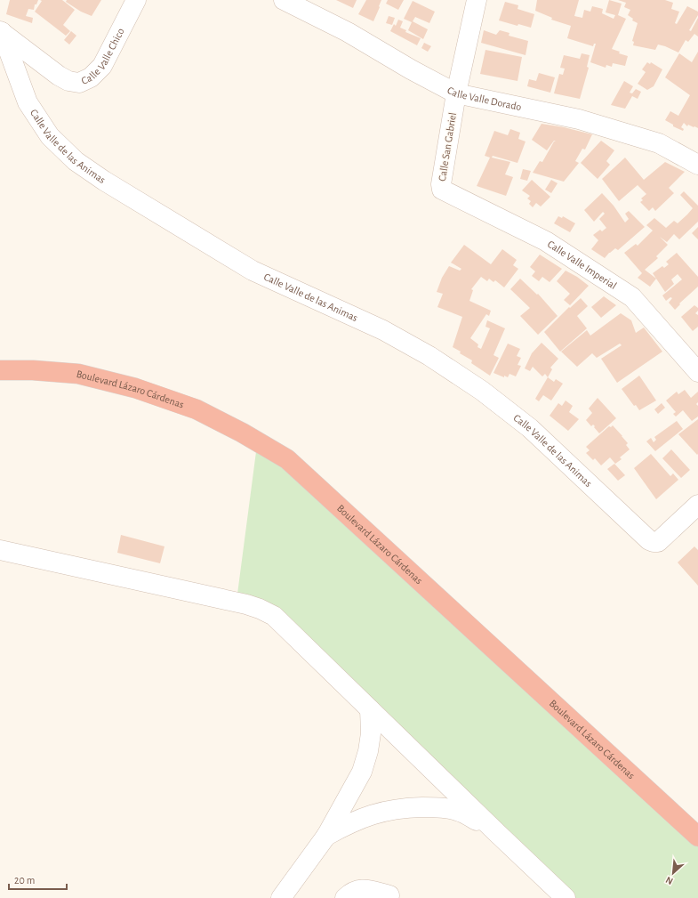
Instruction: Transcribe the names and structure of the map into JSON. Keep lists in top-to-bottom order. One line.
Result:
{"streets":{"highway":["Boulevard Lázaro Cárdenas"],"street":["Calle Valle Chico","Calle Valle Dorado","Calle Valle de las Animas","Calle San Gabriel","Calle Valle Imperial"]},"crossings":[["Calle Valle Chico","Calle Valle de las Animas"],["Calle Valle Dorado","Calle San Gabriel"],["Calle San Gabriel","Calle Valle Imperial"]],"scale_bar":"20 m","north":"bottom left"}
